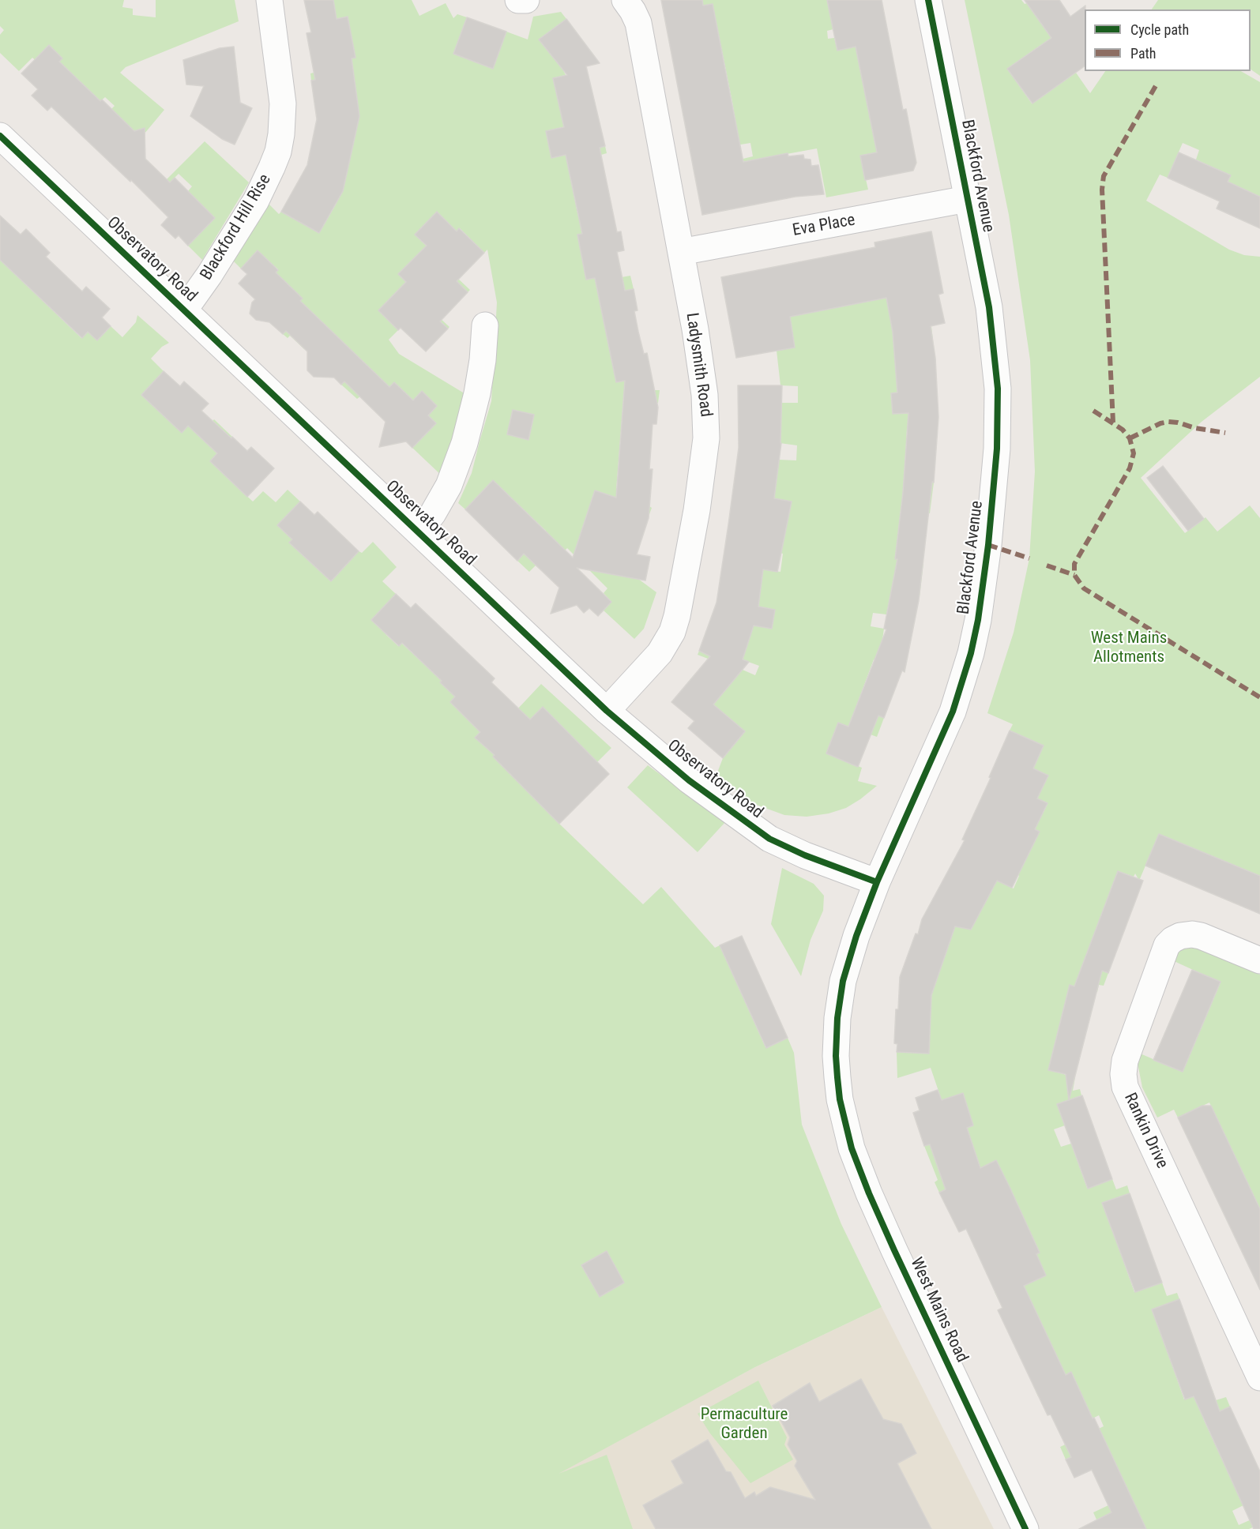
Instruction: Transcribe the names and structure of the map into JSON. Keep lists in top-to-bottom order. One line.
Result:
{"streets":{"street":["Blackford Avenue","Eva Place","Blackford Hill Rise","Observatory Road","Ladysmith Road","Rankin Drive","West Mains Road"]},"crossings":[["Blackford Avenue","Eva Place"],["Blackford Avenue","Observatory Road"],["Blackford Avenue","West Mains Road"],["Eva Place","Ladysmith Road"],["Blackford Hill Rise","Observatory Road"],["Observatory Road","Ladysmith Road"]],"parks":["West Mains Allotments","Permaculture Garden"],"legend":["Cycle path","Path"]}
